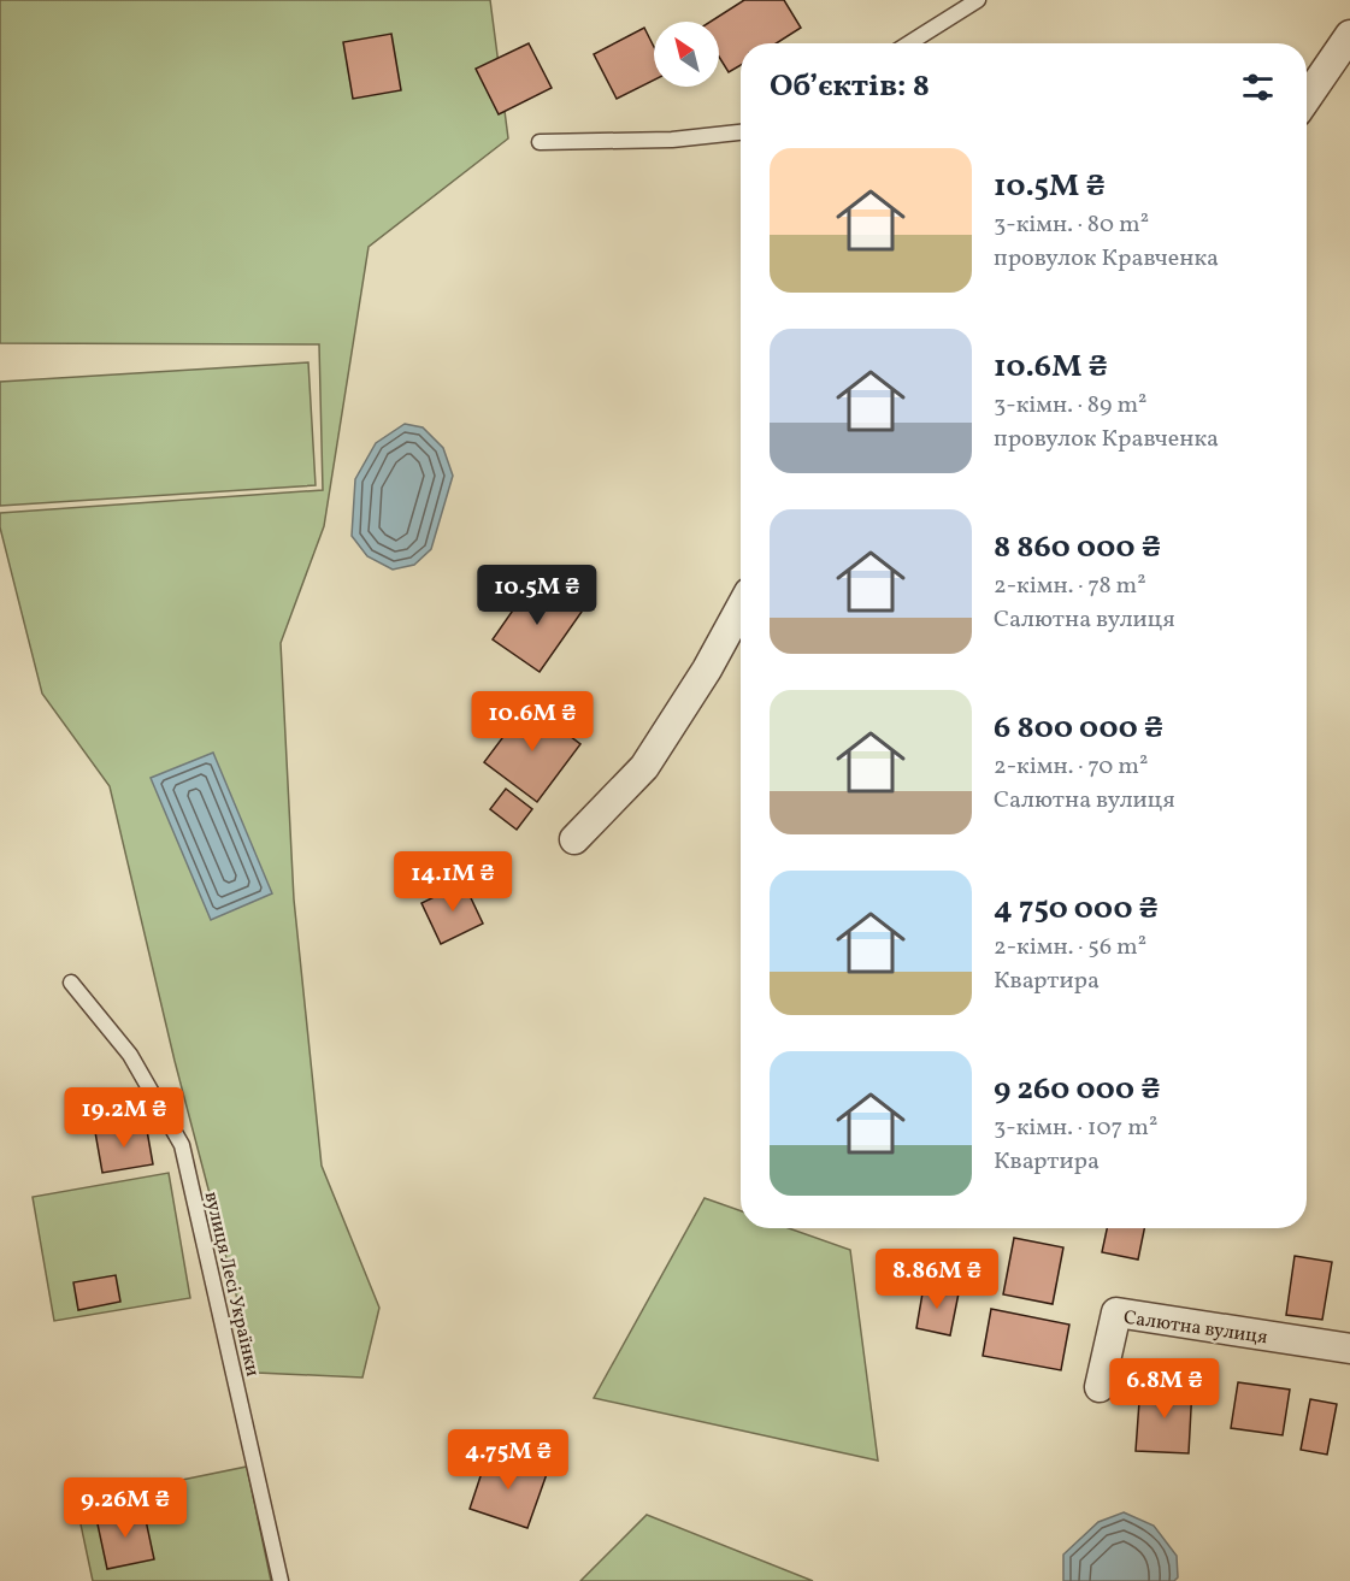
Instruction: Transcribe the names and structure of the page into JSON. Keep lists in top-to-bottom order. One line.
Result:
{"streets":{"street":["Салютна вулиця"],"lane":["вулиця Лесі Українки"]},"north":"top left","page":{"heading":"Об’єктів: 8","list":[{"name":"10.5M ₴","note":"3-кімн. · 80 m² · провулок Кравченка"},{"name":"10.6M ₴","note":"3-кімн. · 89 m² · провулок Кравченка"},{"name":"8 860 000 ₴","note":"2-кімн. · 78 m² · Салютна вулиця"},{"name":"6 800 000 ₴","note":"2-кімн. · 70 m² · Салютна вулиця"},{"name":"4 750 000 ₴","note":"2-кімн. · 56 m² · Квартира"},{"name":"9 260 000 ₴","note":"3-кімн. · 107 m² · Квартира"}],"price":["10.5M ₴","10.6M ₴","14.1M ₴","19.2M ₴","8.86M ₴","6.8M ₴","4.75M ₴","9.26M ₴"]}}
